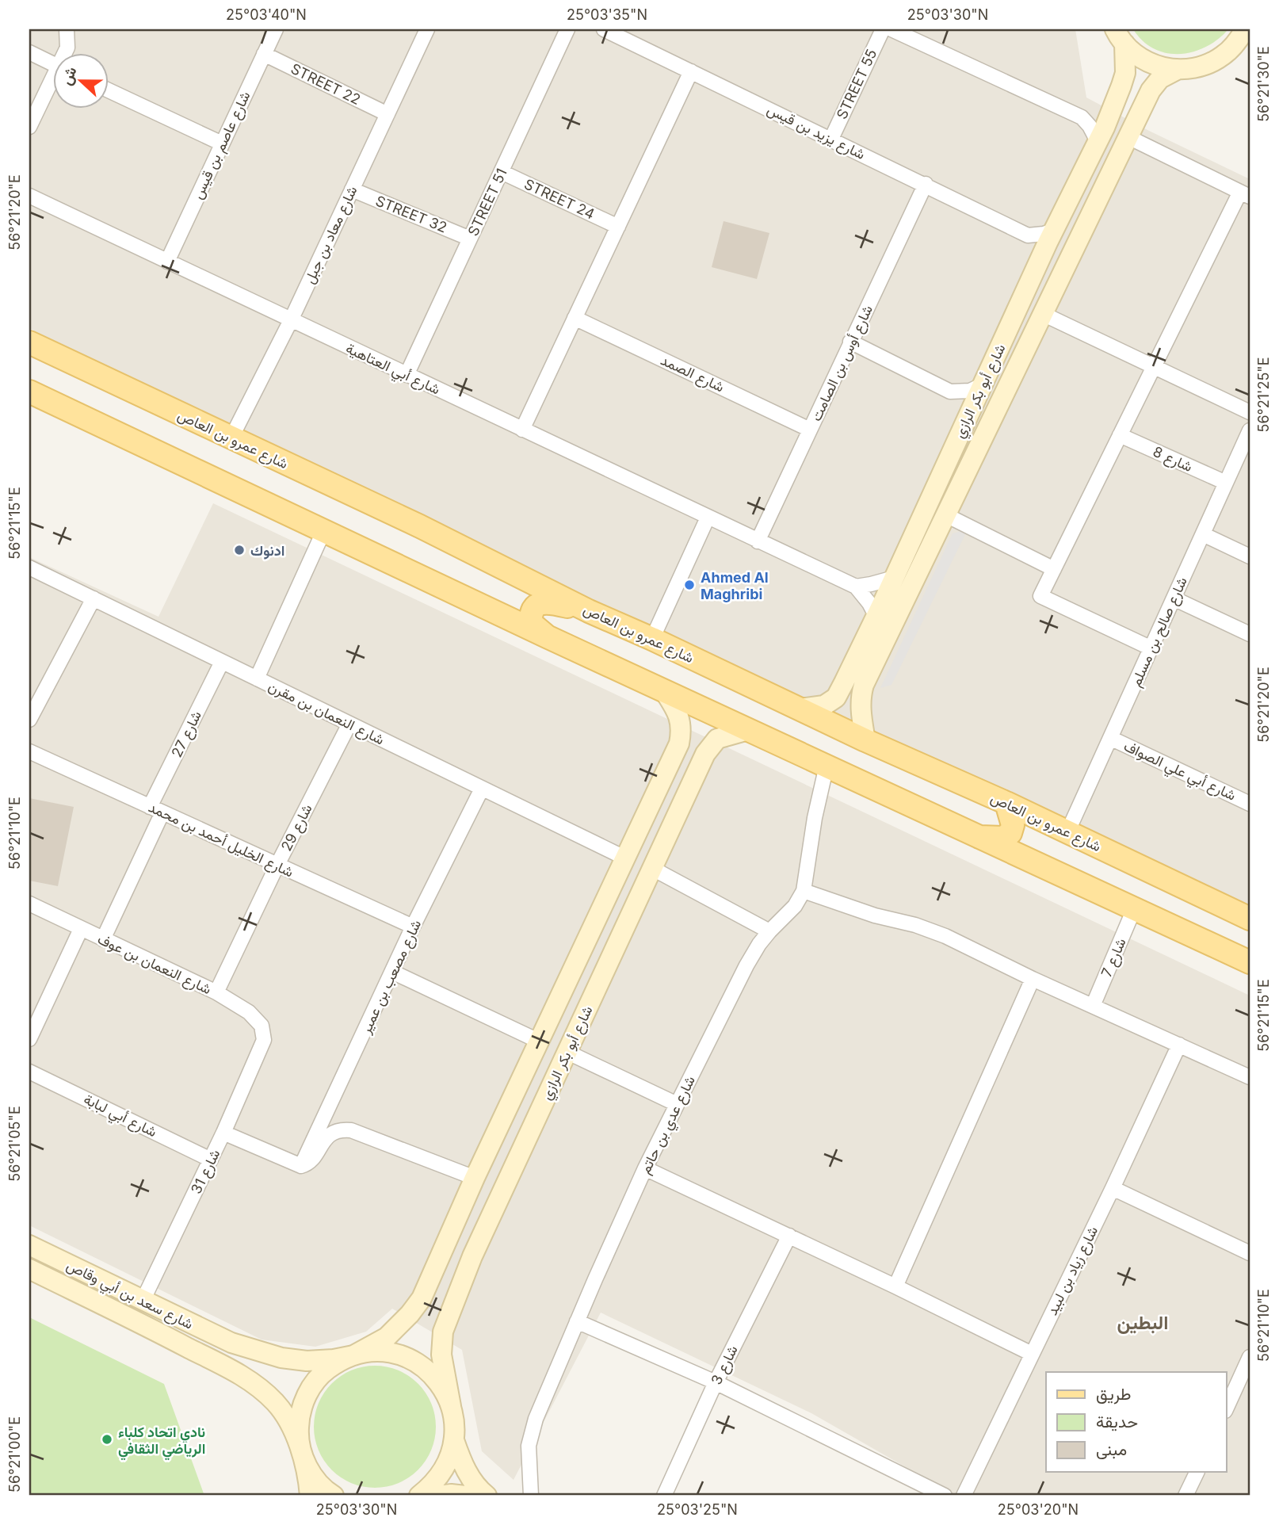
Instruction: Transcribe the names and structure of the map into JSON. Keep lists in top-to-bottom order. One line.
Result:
{"streets":{"main road":["شارع عمرو بن العاص"],"street":["STREET 22","STREET 55","شارع يزيد بن قيس","شارع عاصم بن قيس","STREET 24","STREET 51","STREET 32","شارع معاد بن جبل","شارع أوس بن الصامت","شارع أبي العتاهية","شارع الصمد","شارع أبو بكر الرازي","شارع 8","شارع صالح بن مسلم","شارع النعمان بن مقرن","شارع 27","شارع أبي علي الصواف","شارع 29","شارع الخليل أحمد بن محمد","شارع 7","شارع النعمان بن عوف","شارع مصعب بن عمير","شارع أبي لبابة","شارع عدي بن حاتم","شارع 31","شارع زياد بن لبيد","شارع سعد بن أبي وقاص","شارع 3"]},"crossings":[["STREET 22","شارع عاصم بن قيس"],["STREET 22","شارع معاد بن جبل"],["STREET 55","شارع يزيد بن قيس"],["شارع يزيد بن قيس","شارع أوس بن الصامت"],["شارع عاصم بن قيس","شارع أبي العتاهية"],["STREET 24","STREET 51"],["STREET 51","STREET 32"],["STREET 51","شارع أبي العتاهية"],["STREET 32","شارع معاد بن جبل"],["شارع معاد بن جبل","شارع أبي العتاهية"],["شارع معاد بن جبل","شارع عمرو بن العاص"],["شارع أوس بن الصامت","شارع أبي العتاهية"],["شارع أوس بن الصامت","شارع الصمد"],["شارع أبو بكر الرازي","شارع عمرو بن العاص"],["شارع أبو بكر الرازي","شارع سعد بن أبي وقاص"],["شارع عمرو بن العاص","شارع صالح بن مسلم"],["شارع 8","شارع صالح بن مسلم"],["شارع صالح بن مسلم","شارع أبي علي الصواف"],["شارع النعمان بن مقرن","شارع 27"],["شارع النعمان بن مقرن","شارع 29"],["شارع النعمان بن مقرن","شارع مصعب بن عمير"],["شارع 27","شارع الخليل أحمد بن محمد"],["شارع 27","شارع النعمان بن عوف"],["شارع 29","شارع الخليل أحمد بن محمد"],["شارع 29","شارع النعمان بن عوف"],["شارع الخليل أحمد بن محمد","شارع مصعب بن عمير"],["شارع النعمان بن عوف","شارع 31"],["شارع أبي لبابة","شارع 31"],["شارع 31","شارع سعد بن أبي وقاص"]],"districts":["البطين"],"places":["ادنوك","Ahmed Al Maghribi","نادي اتحاد كلباء الرياضي الثقافي"],"legend":["طريق","حديقة","مبنى"],"north":"left","coordinates":["25°03'40\"N","25°03'35\"N","25°03'30\"N","56°21'30\"E","56°21'20\"E","56°21'25\"E","56°21'15\"E","56°21'10\"E","56°21'05\"E","56°21'00\"E","25°03'25\"N","25°03'20\"N"]}
